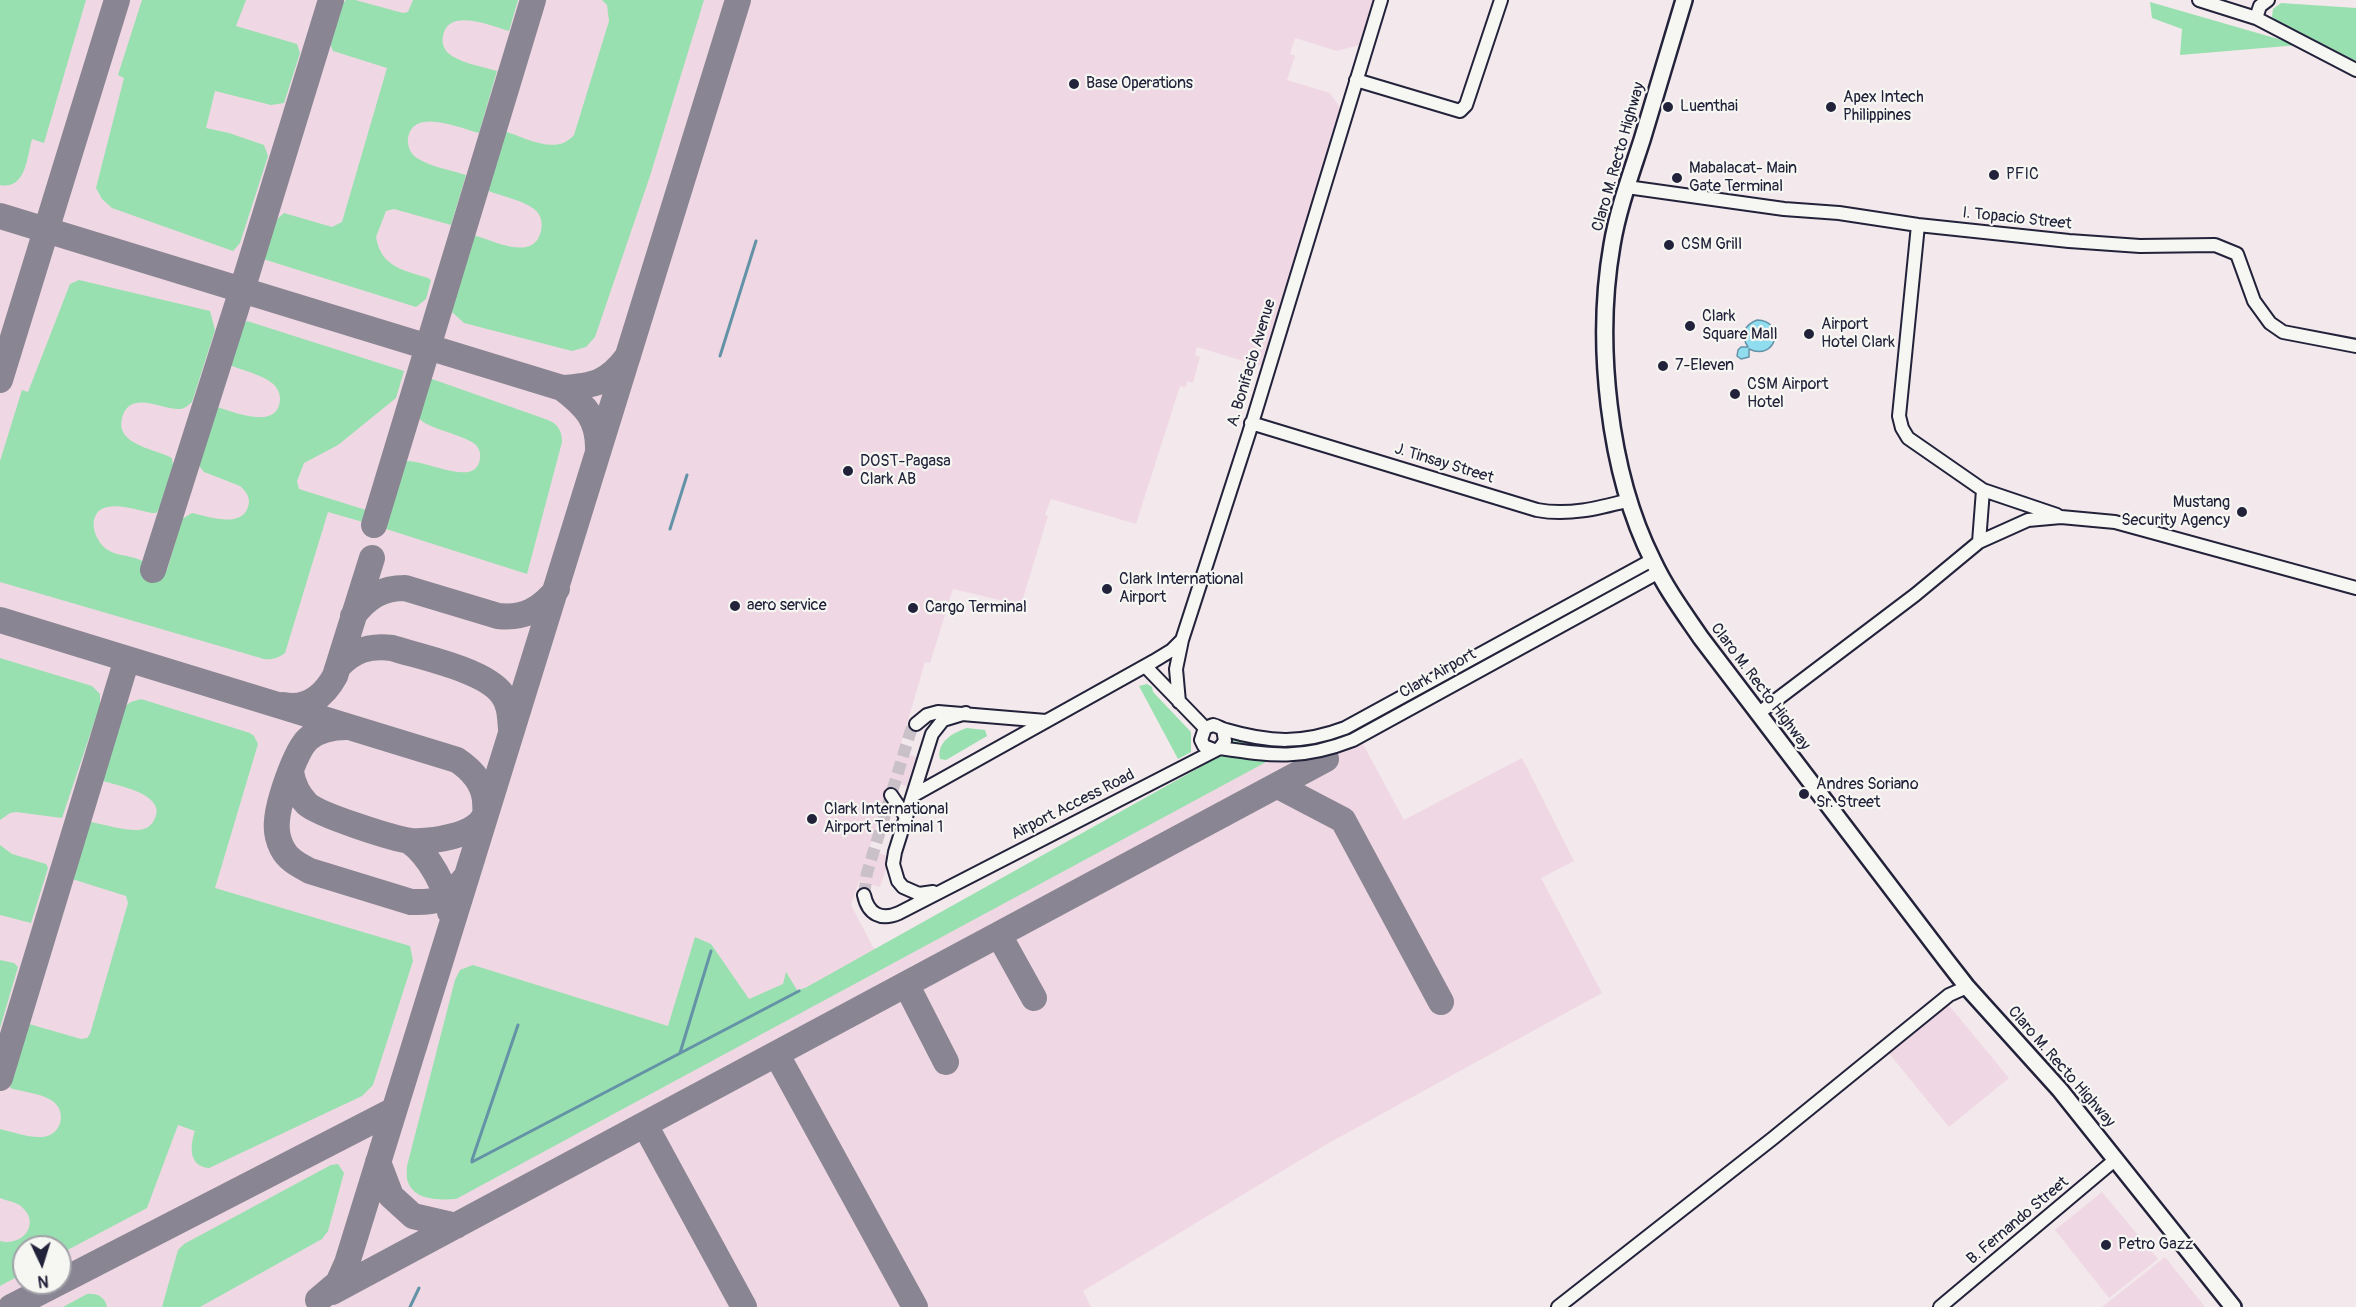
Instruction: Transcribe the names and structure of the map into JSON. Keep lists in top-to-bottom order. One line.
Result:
{"streets":{"main road":["Claro M. Recto Highway"],"street":["I. Topacio Street","A. Bonifacio Avenue","J. Tinsay Street","Clark Airport","Airport Access Road","B. Fernando Street"]},"crossings":[["Claro M. Recto Highway","I. Topacio Street"],["Claro M. Recto Highway","J. Tinsay Street"],["Claro M. Recto Highway","Clark Airport"],["Claro M. Recto Highway","B. Fernando Street"],["A. Bonifacio Avenue","J. Tinsay Street"],["Clark Airport","Airport Access Road"]],"places":["Base Operations","Luenthai","Apex Intech Philippines","PFIC","Mabalacat- Main Gate Terminal","CSM Grill","Clark Square Mall","Airport Hotel Clark","7-Eleven","CSM Airport Hotel","DOST-Pagasa Clark AB","Mustang Security Agency","Clark International Airport","aero service","Cargo Terminal","Andres Soriano Sr. Street","Clark International Airport Terminal 1","Petro Gazz"],"north":"bottom"}
